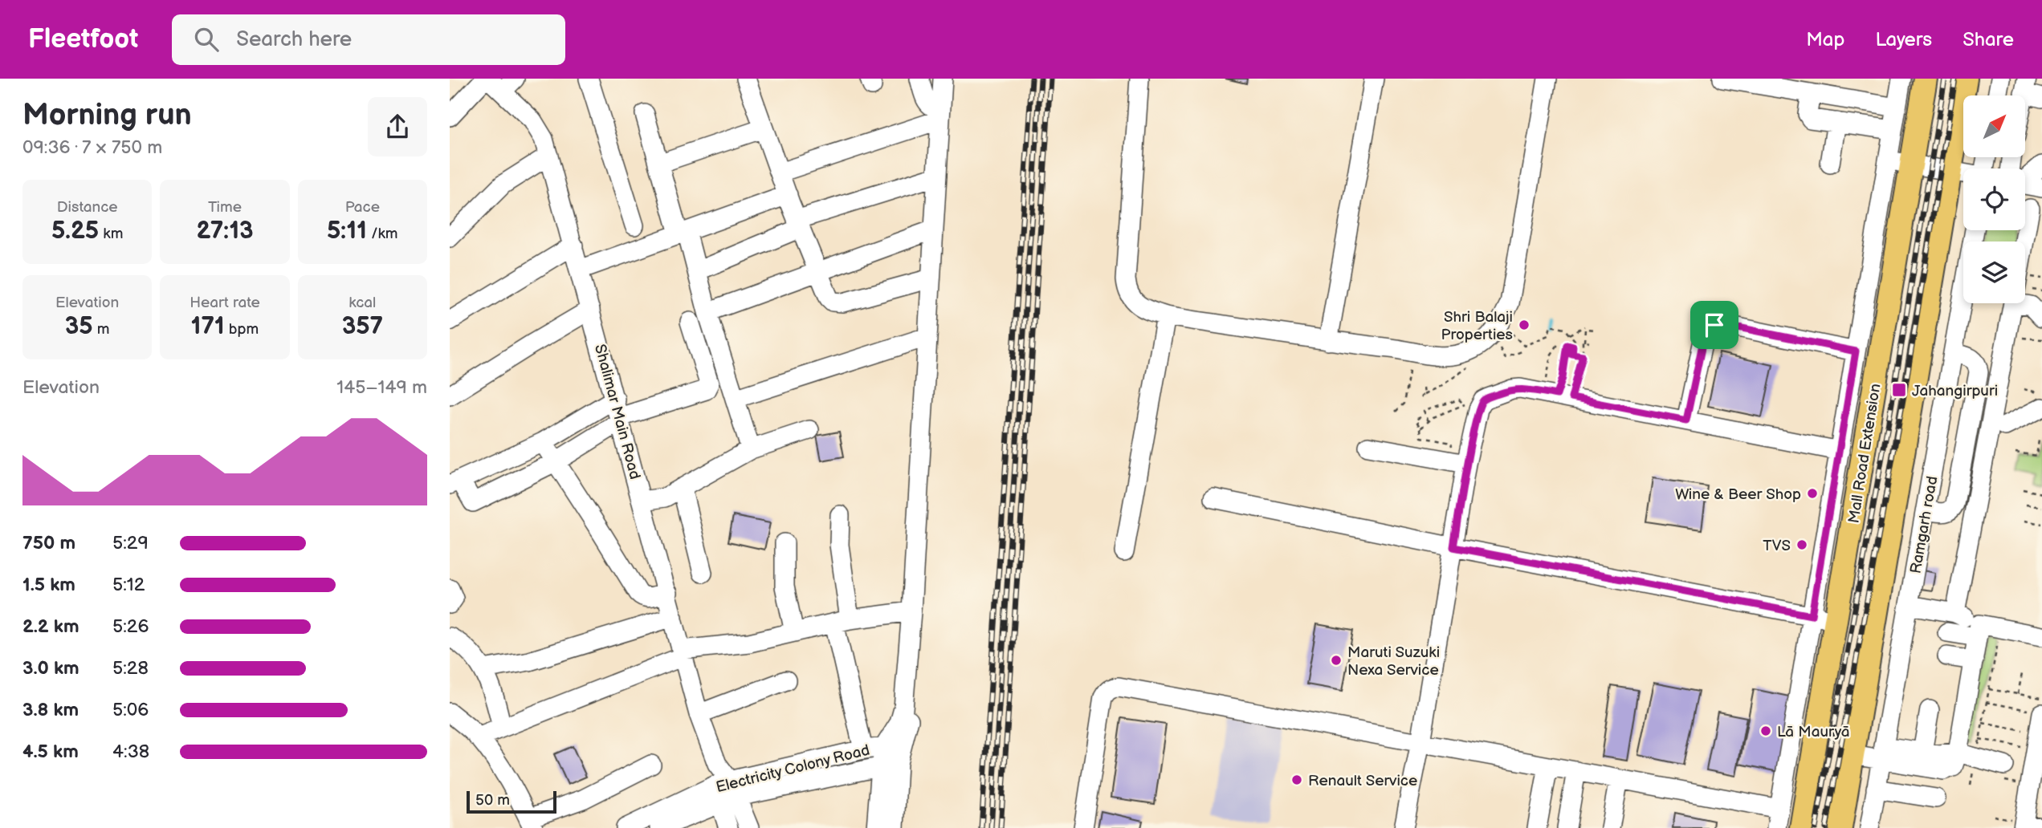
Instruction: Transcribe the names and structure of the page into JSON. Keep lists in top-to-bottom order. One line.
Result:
{"streets":{"main road":["Mall Road Extension"],"street":["Shalimar Main Road","Ramgarh road","Electricity Colony Road"]},"crossings":[["Shalimar Main Road","Electricity Colony Road"]],"places":{"other":["Shri Balaji Properties","Wine & Beer Shop","TVS","Maruti Suzuki Nexa Service","Lā Mauryā","Renault Service"],"transit":["Jahangirpuri"]},"scale_bar":"50 m","north":"top right","page":{"header":"Fleetfoot","search":"Search here","nav":["Map","Layers","Share"],"heading":["Morning run","09:36 · 7 × 750 m"],"stats":[["Distance","5.25 km"],["Time","27:13"],["Pace","5:11 /km"],["Elevation","35 m"],["Heart rate","171 bpm"],["kcal","357"]],"chart":["Elevation","145–149 m"],"list":[{"name":"750 m","note":"5:29"},{"name":"1.5 km","note":"5:12"},{"name":"2.2 km","note":"5:26"},{"name":"3.0 km","note":"5:28"},{"name":"3.8 km","note":"5:06"},{"name":"4.5 km","note":"4:38"}],"scale":"50 m"}}
